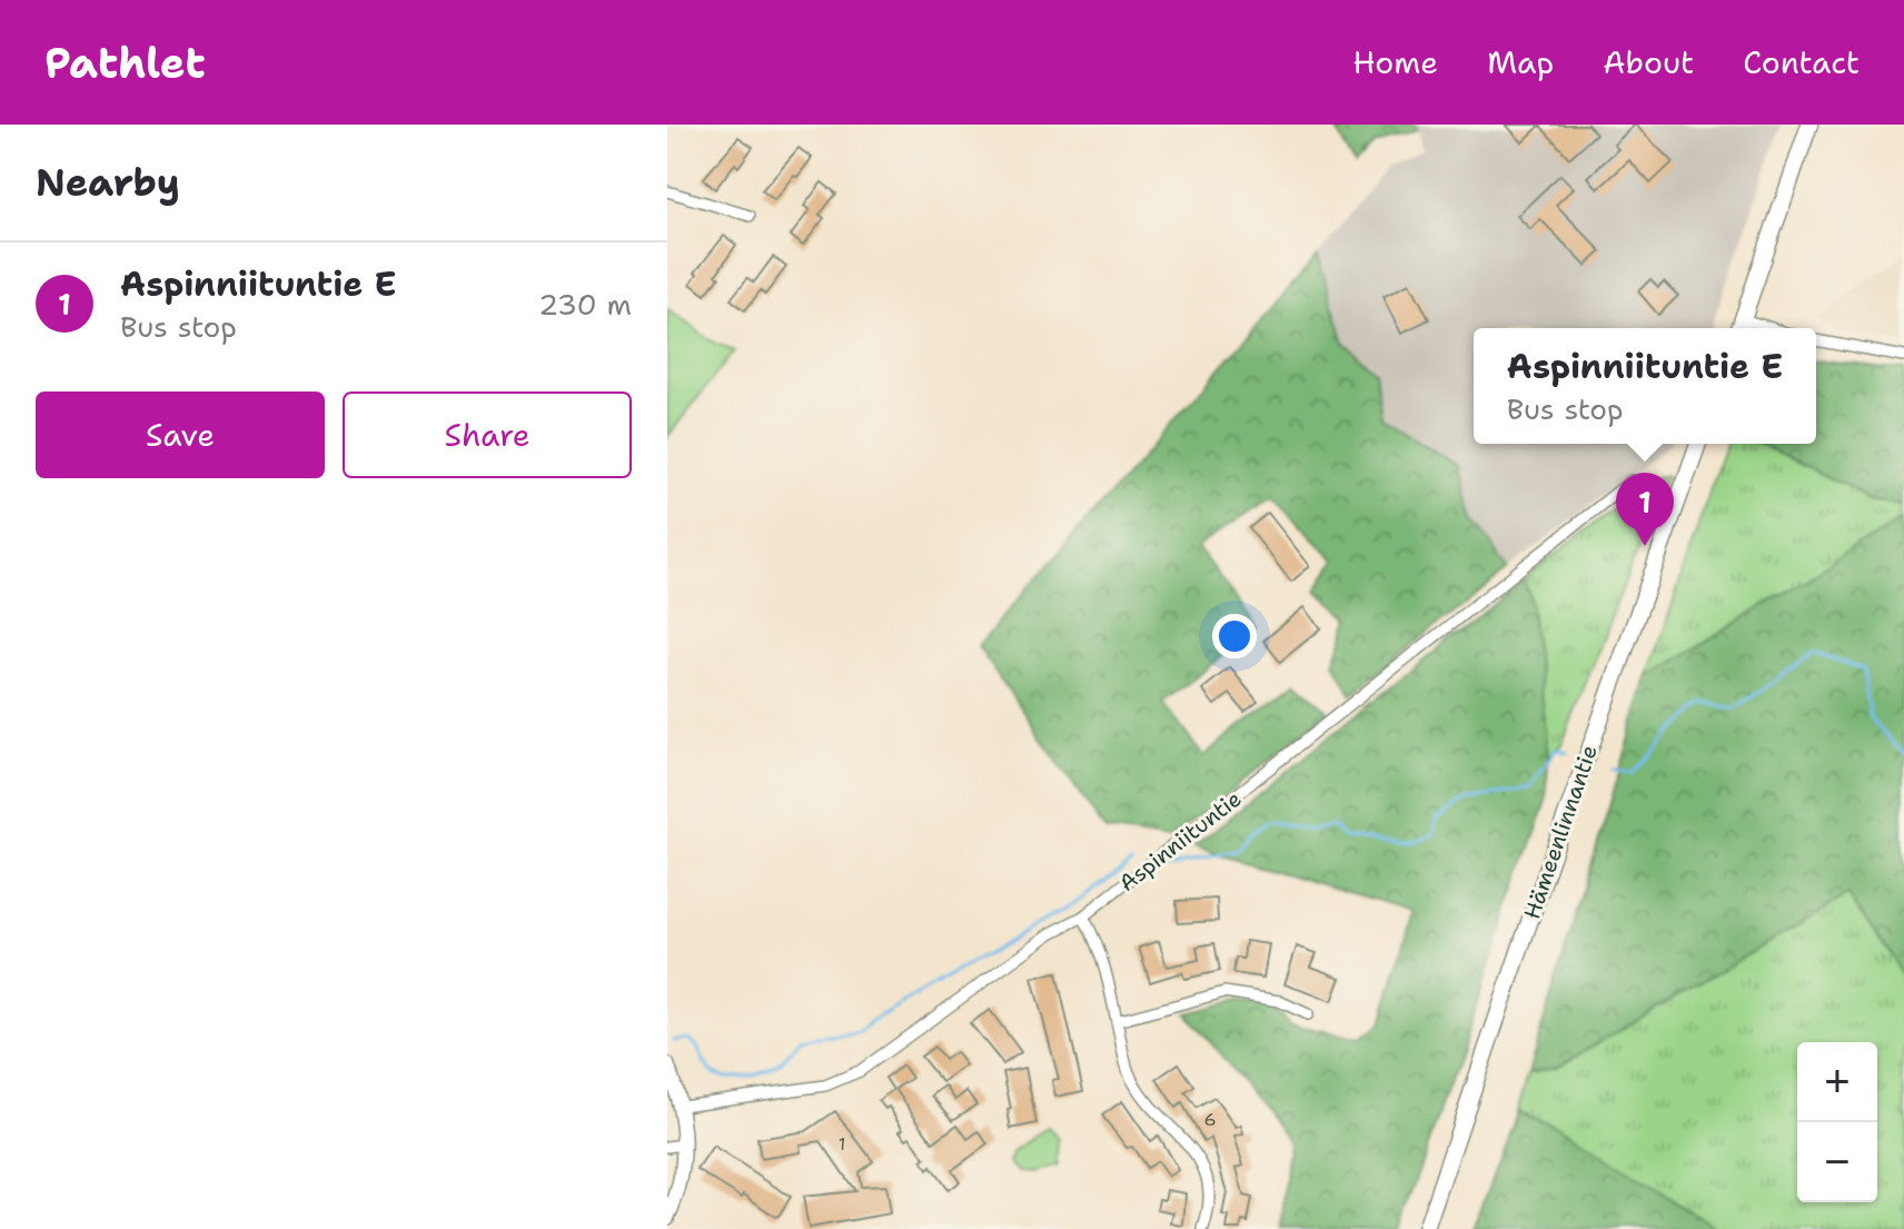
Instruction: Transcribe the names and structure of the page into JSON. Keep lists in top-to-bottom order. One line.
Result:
{"streets":{"main road":["Hämeenlinnantie"],"street":["Aspinniituntie"]},"house_numbers":["6","1"],"page":{"header":"Pathlet","nav":["Home","Map","About","Contact"],"heading":"Nearby","list":[{"mark":"1","name":"Aspinniituntie E","note":"Bus stop","value":"230 m"}],"popup":["Aspinniituntie E","Bus stop"],"buttons":["Save","Share"],"pins":"1","map_buttons":["+","−"]}}
